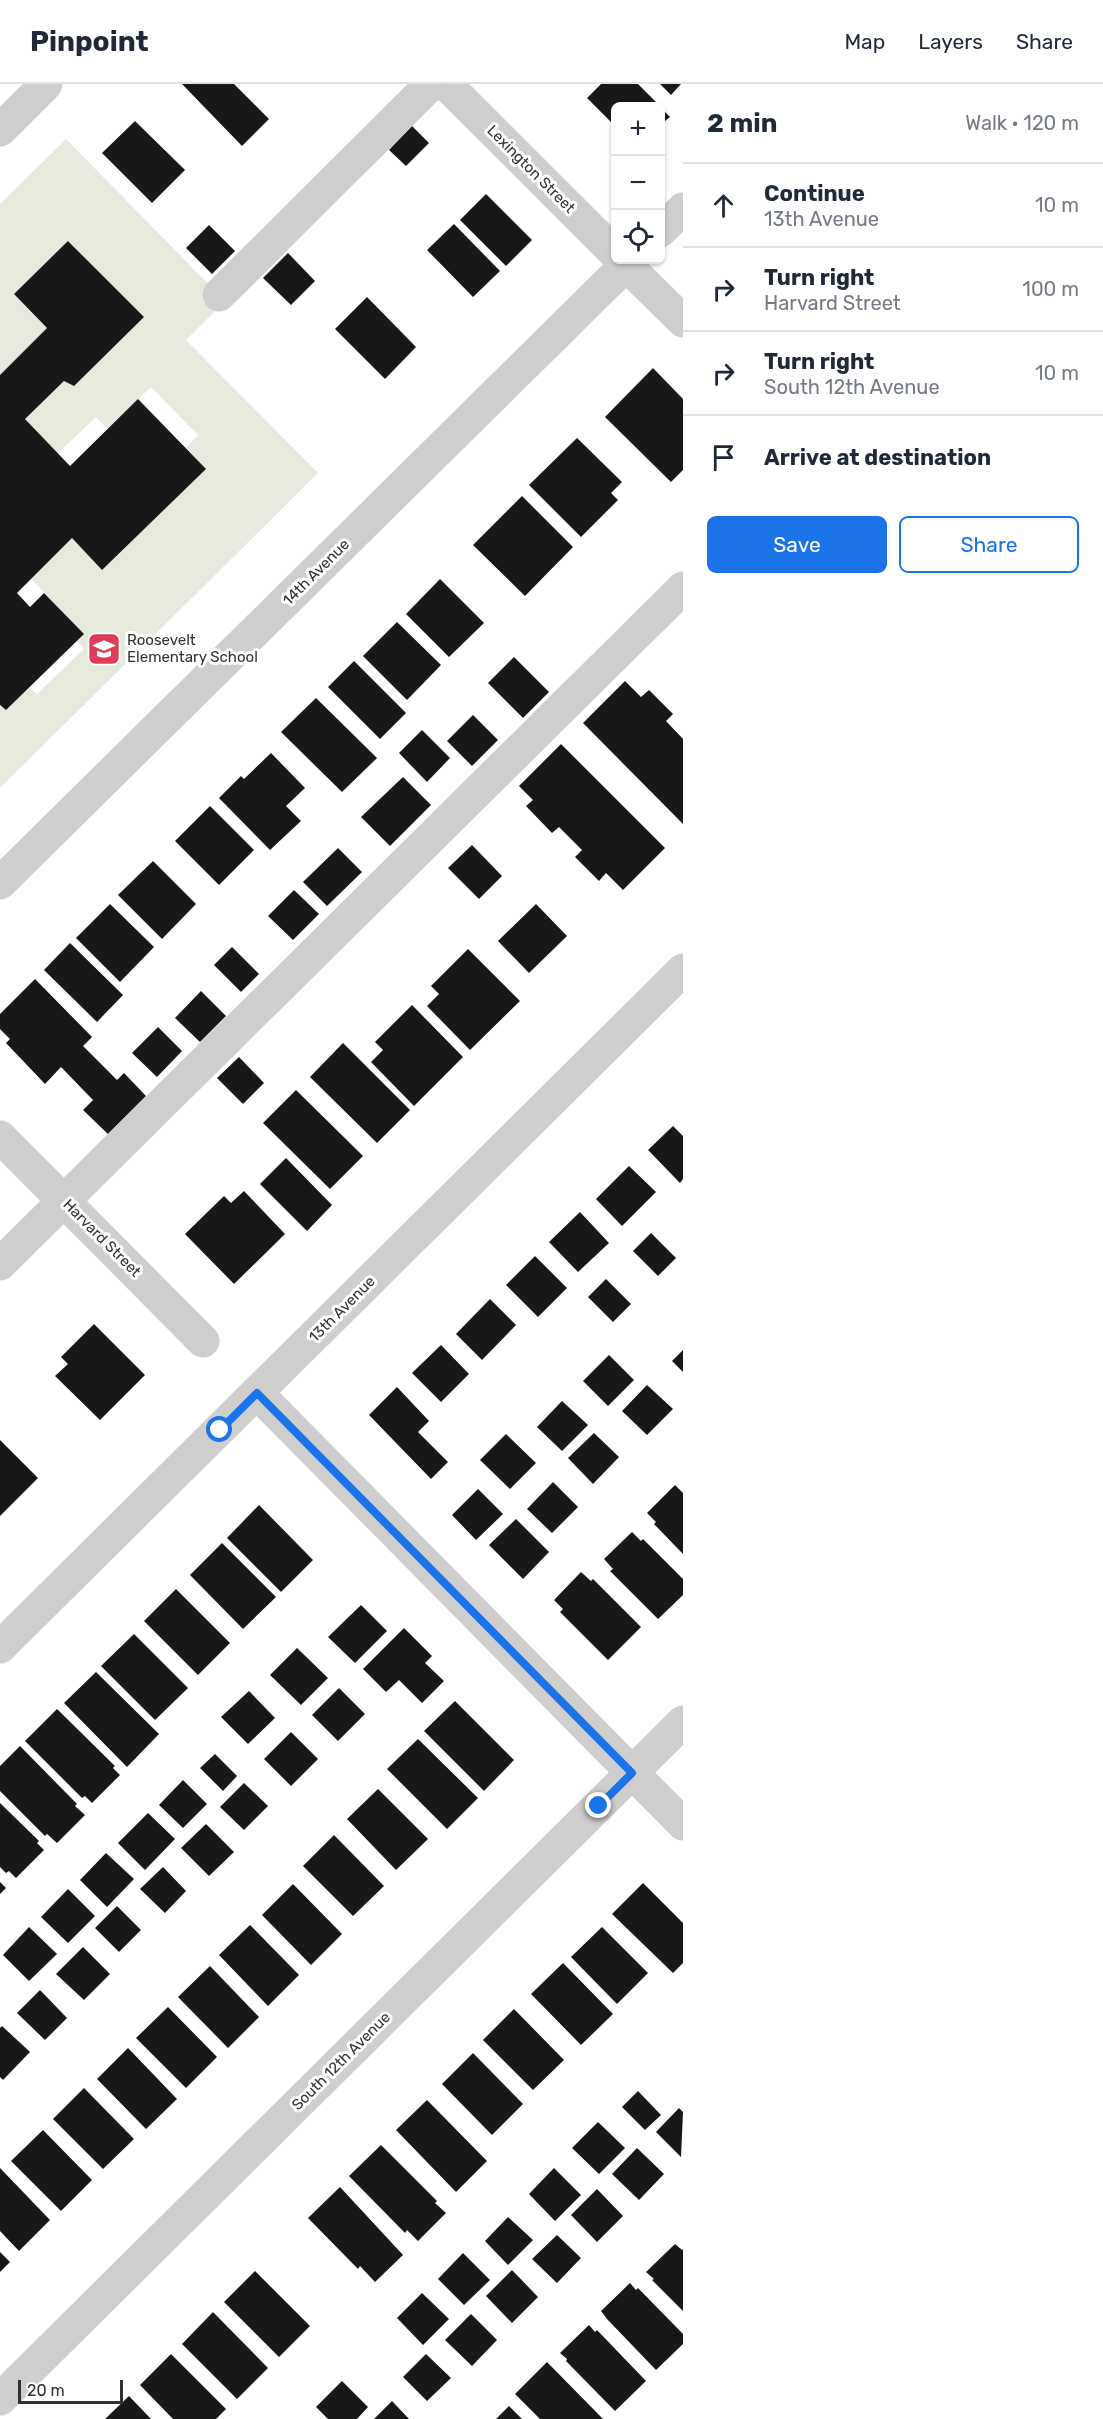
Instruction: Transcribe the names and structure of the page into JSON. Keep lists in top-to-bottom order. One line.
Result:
{"streets":{"street":["Lexington Street","14th Avenue","Harvard Street","13th Avenue","South 12th Avenue"]},"places":{"school or university":["Roosevelt Elementary School"]},"scale_bar":"20 m","page":{"header":"Pinpoint","nav":["Map","Layers","Share"],"heading":["2 min","Walk · 120 m"],"map_buttons":["+","−"],"list":[["Continue","13th Avenue","10 m"],["Turn right","Harvard Street","100 m"],["Turn right","South 12th Avenue","10 m"],"Arrive at destination"],"buttons":["Save","Share"],"scale":"20 m"}}
